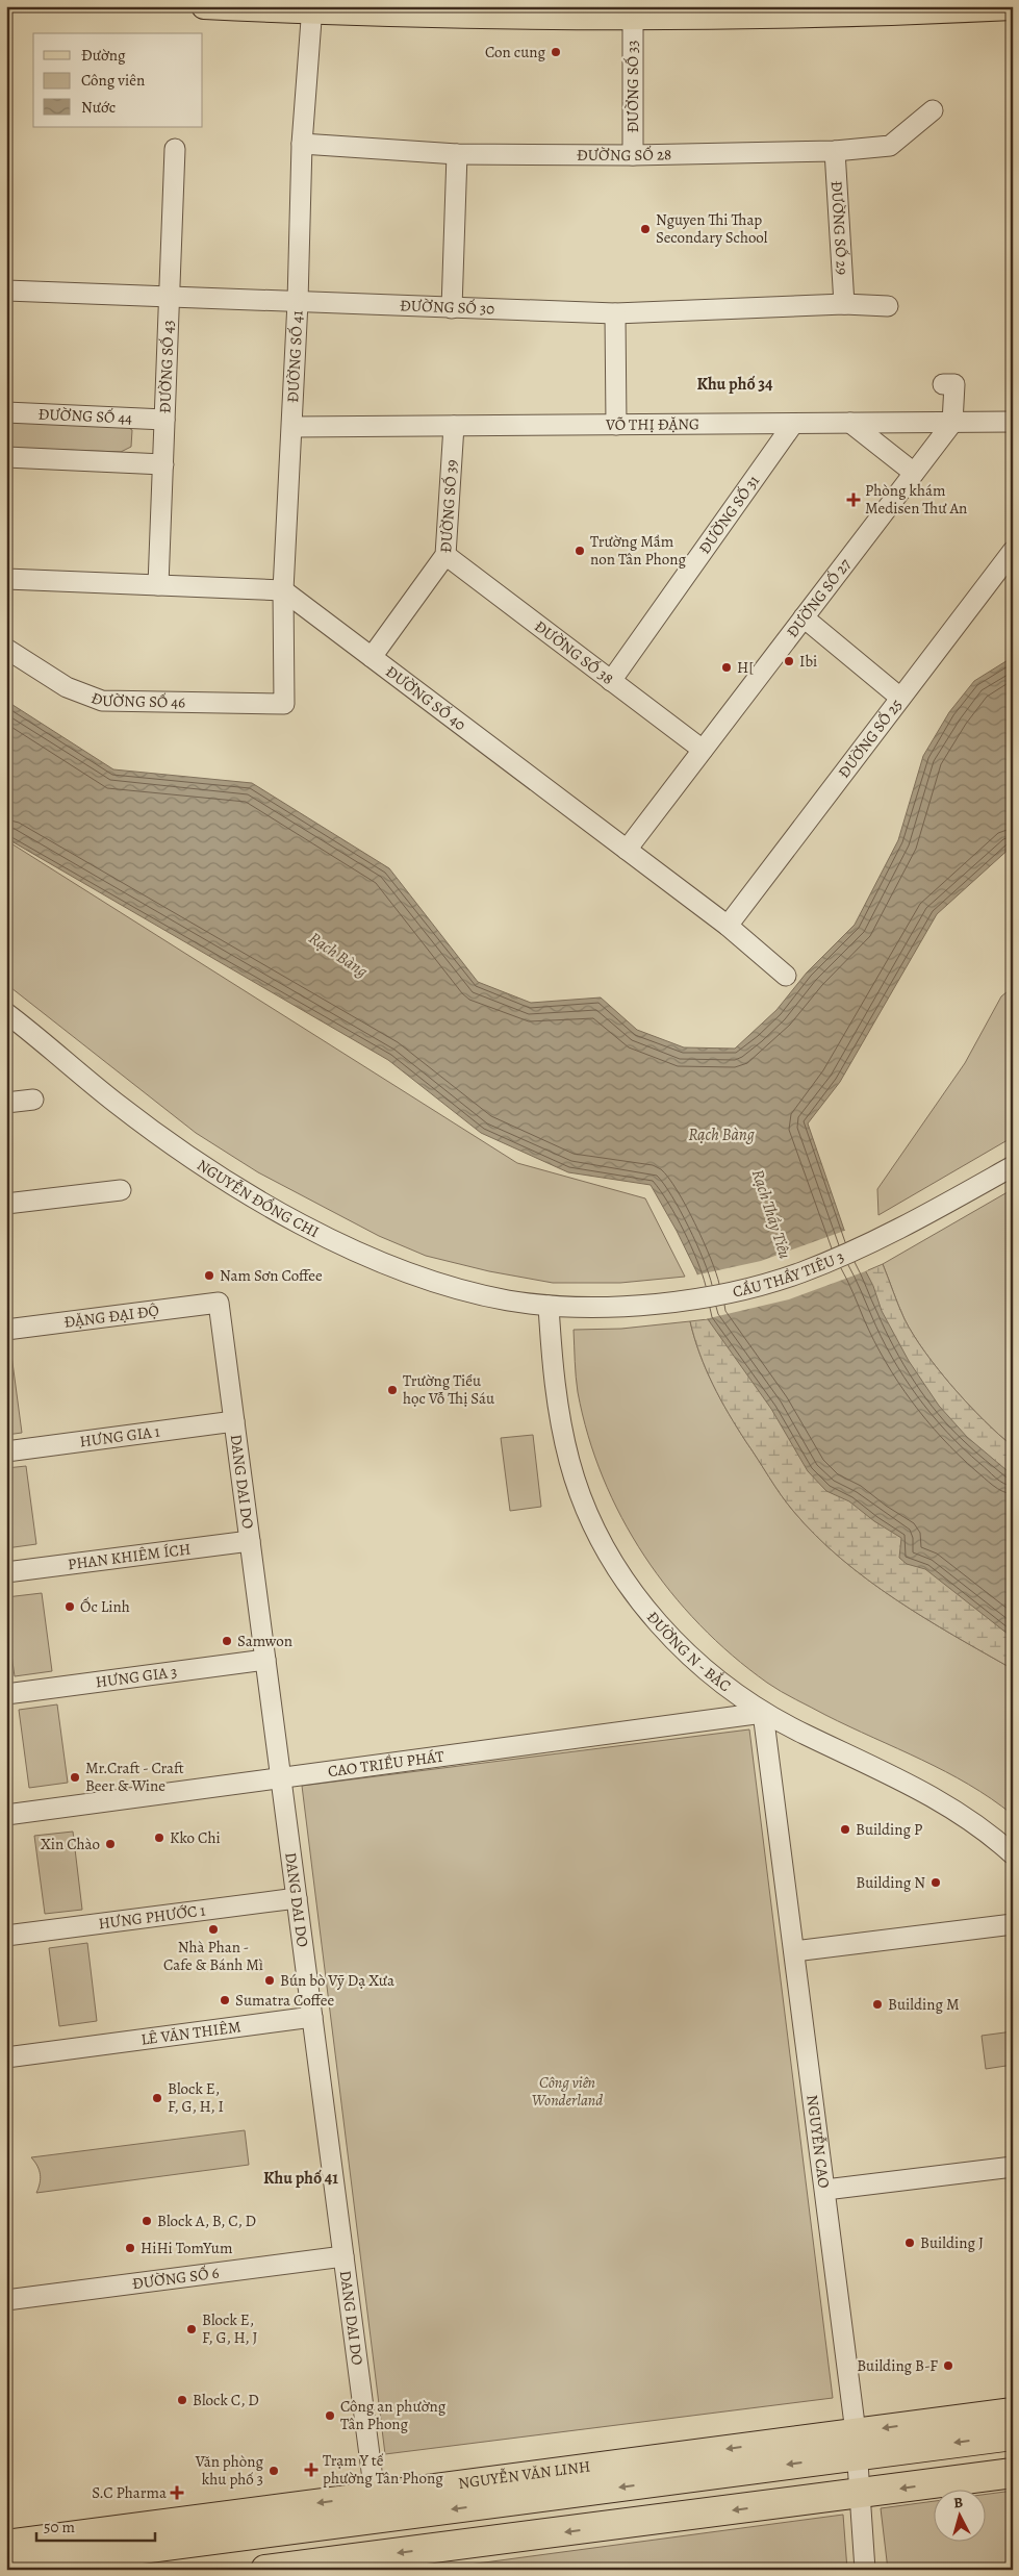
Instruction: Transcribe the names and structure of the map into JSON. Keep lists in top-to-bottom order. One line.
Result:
{"streets":{"highway":["NGUYỄN VĂN LINH"],"street":["ĐƯỜNG SỐ 33","ĐƯỜNG SỐ 28","ĐƯỜNG SỐ 29","ĐƯỜNG SỐ 30","ĐƯỜNG SỐ 41","ĐƯỜNG SỐ 43","ĐƯỜNG SỐ 44","VÕ THỊ ĐẶNG","ĐƯỜNG SỐ 39","ĐƯỜNG SỐ 31","ĐƯỜNG SỐ 27","ĐƯỜNG SỐ 38","ĐƯỜNG SỐ 40","ĐƯỜNG SỐ 46","ĐƯỜNG SỐ 25","NGUYỄN ĐỔNG CHI","CẦU THẦY TIÊU 3","HƯNG GIA 1","DANG DAI DO","PHAN KHIÊM ÍCH","ĐƯỜNG N - BẮC","HƯNG GIA 3","CAO TRIỀU PHÁT","HƯNG PHƯỚC 1","LÊ VĂN THIÊM","NGUYỄN CAO","ĐƯỜNG SỐ 6"]},"crossings":[["ĐƯỜNG SỐ 33","ĐƯỜNG SỐ 28"],["ĐƯỜNG SỐ 28","ĐƯỜNG SỐ 29"],["ĐƯỜNG SỐ 28","ĐƯỜNG SỐ 41"],["ĐƯỜNG SỐ 29","ĐƯỜNG SỐ 30"],["ĐƯỜNG SỐ 30","ĐƯỜNG SỐ 41"],["ĐƯỜNG SỐ 30","ĐƯỜNG SỐ 43"],["ĐƯỜNG SỐ 41","VÕ THỊ ĐẶNG"],["ĐƯỜNG SỐ 41","ĐƯỜNG SỐ 40"],["ĐƯỜNG SỐ 41","ĐƯỜNG SỐ 46"],["ĐƯỜNG SỐ 43","ĐƯỜNG SỐ 44"],["VÕ THỊ ĐẶNG","ĐƯỜNG SỐ 39"],["VÕ THỊ ĐẶNG","ĐƯỜNG SỐ 31"],["VÕ THỊ ĐẶNG","ĐƯỜNG SỐ 27"],["ĐƯỜNG SỐ 39","ĐƯỜNG SỐ 38"],["ĐƯỜNG SỐ 39","ĐƯỜNG SỐ 40"],["ĐƯỜNG SỐ 31","ĐƯỜNG SỐ 38"],["ĐƯỜNG SỐ 27","ĐƯỜNG SỐ 38"],["ĐƯỜNG SỐ 27","ĐƯỜNG SỐ 40"],["ĐƯỜNG SỐ 40","ĐƯỜNG SỐ 25"],["NGUYỄN ĐỔNG CHI","CẦU THẦY TIÊU 3"],["NGUYỄN ĐỔNG CHI","ĐƯỜNG N - BẮC"],["HƯNG GIA 1","DANG DAI DO"],["DANG DAI DO","PHAN KHIÊM ÍCH"],["DANG DAI DO","HƯNG GIA 3"],["DANG DAI DO","CAO TRIỀU PHÁT"],["DANG DAI DO","HƯNG PHƯỚC 1"],["DANG DAI DO","LÊ VĂN THIÊM"],["DANG DAI DO","ĐƯỜNG SỐ 6"],["DANG DAI DO","NGUYỄN VĂN LINH"],["ĐƯỜNG N - BẮC","CAO TRIỀU PHÁT"],["ĐƯỜNG N - BẮC","NGUYỄN CAO"],["CAO TRIỀU PHÁT","NGUYỄN CAO"],["NGUYỄN CAO","NGUYỄN VĂN LINH"]],"one_way":["NGUYỄN VĂN LINH"],"districts":["Khu phố 34","Khu phố 41"],"water":["Rạch Bàng","Rạch Thầy Tiêu"],"parks":["Công viên Wonderland"],"places":{"other":["Con cung","Nguyen Thi Thap Secondary School","Trường Mầm non Tân Phong","Ibi","H[","Nam Sơn Coffee","Trường Tiểu học Vỗ Thị Sáu","Ốc Linh","Samwon","Mr.Craft - Craft Beer & Wine","Building P","Kko Chi","Xin Chào","Building N","Nhà Phan - Cafe & Bánh Mì","Bún bò Vỹ Dạ Xưa","Sumatra Coffee","Building M","Block E, F, G, H, I","Block A, B, C, D","Building J","HiHi TomYum","Block E, F, G, H, J","Building B-F","Block C, D","Công an phường Tân Phong","Văn phòng khu phố 3"],"health":["Phòng khám Medisen Thư An","Trạm Y tế phường Tân Phong","S.C Pharma"]},"legend":["Đường","Công viên","Nước"],"scale_bar":"50 m","north":"top"}
